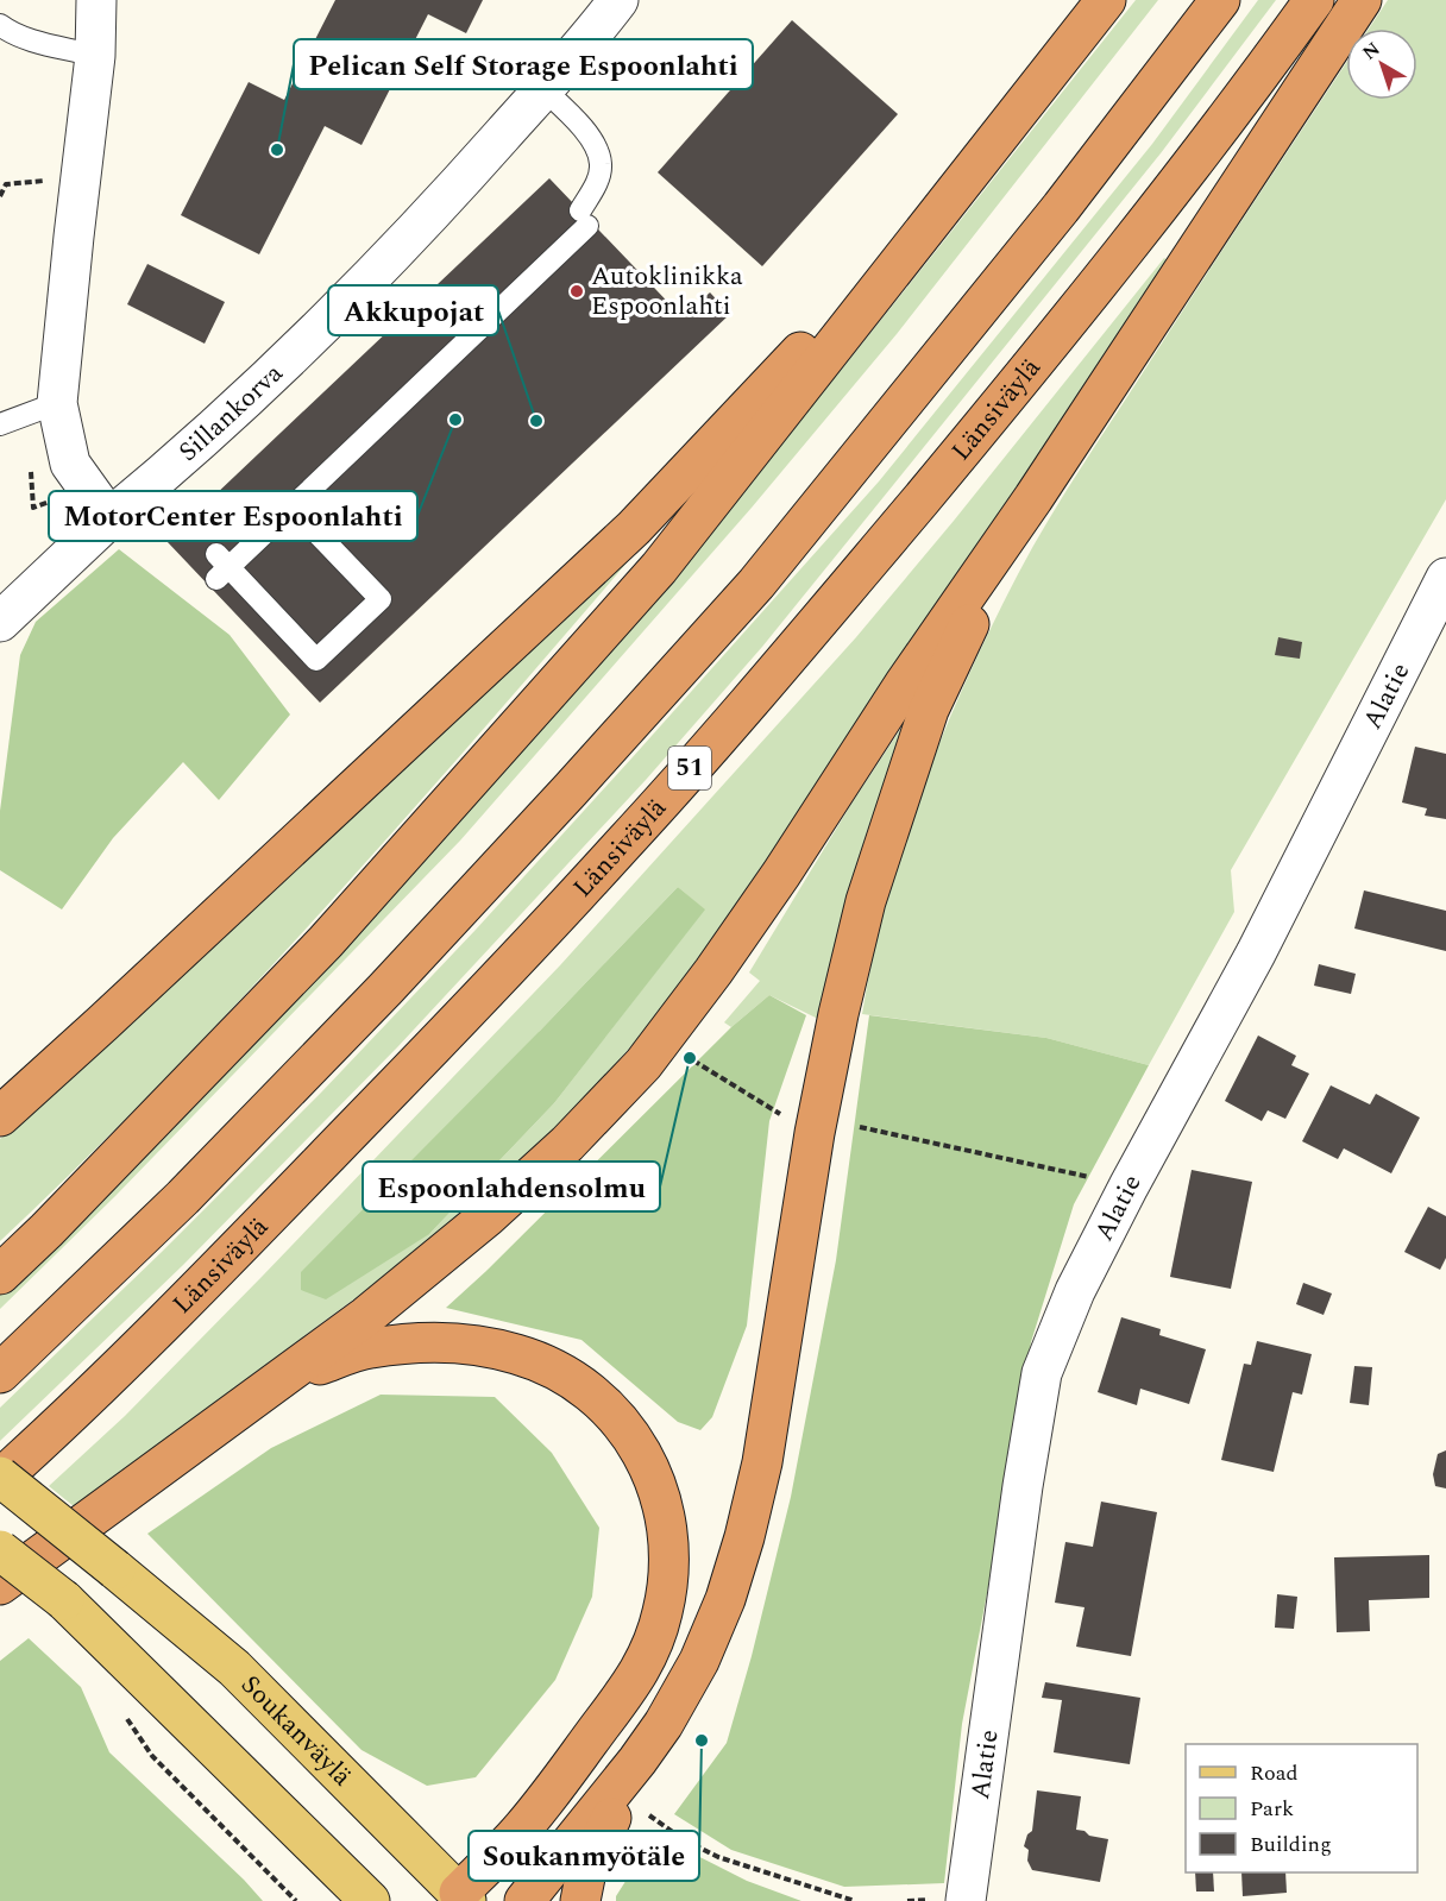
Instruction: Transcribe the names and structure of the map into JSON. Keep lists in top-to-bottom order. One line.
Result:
{"streets":{"highway":["Länsiväylä","51"],"main road":["Soukanväylä"],"street":["Sillankorva","Alatie"]},"crossings":[["Länsiväylä","Soukanväylä"]],"places":["Pelican Self Storage Espoonlahti","Autoklinikka Espoonlahti","MotorCenter Espoonlahti","Akkupojat","Espoonlahdensolmu","Soukanmyötäle"],"legend":["Road","Park","Building"],"north":"top left"}
